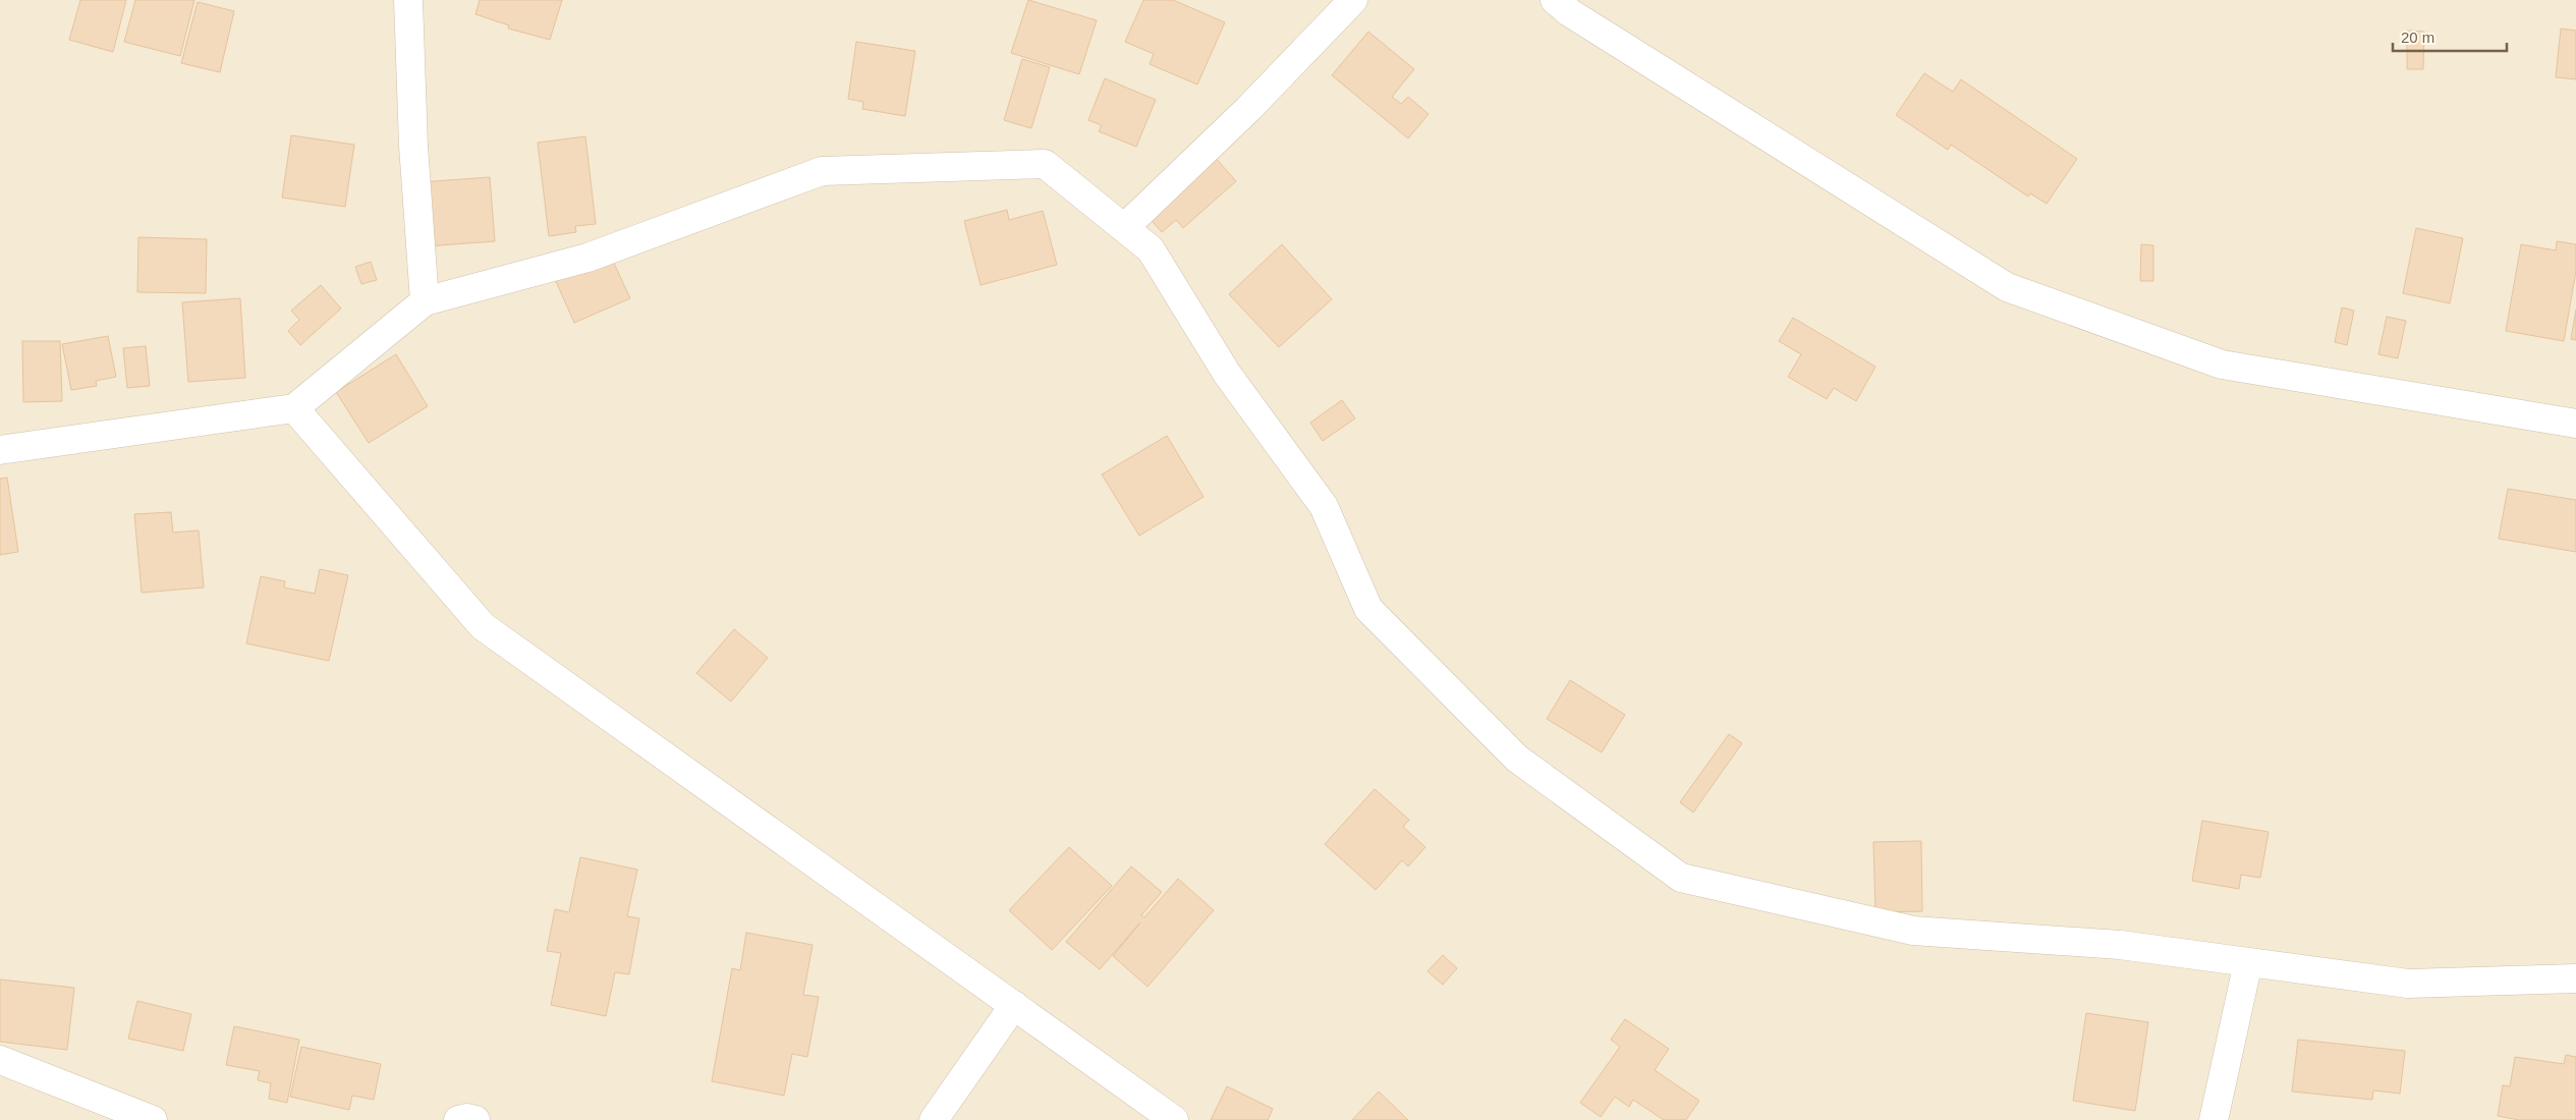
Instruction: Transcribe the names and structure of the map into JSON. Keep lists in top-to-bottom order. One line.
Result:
{"scale_bar":"20 m"}
